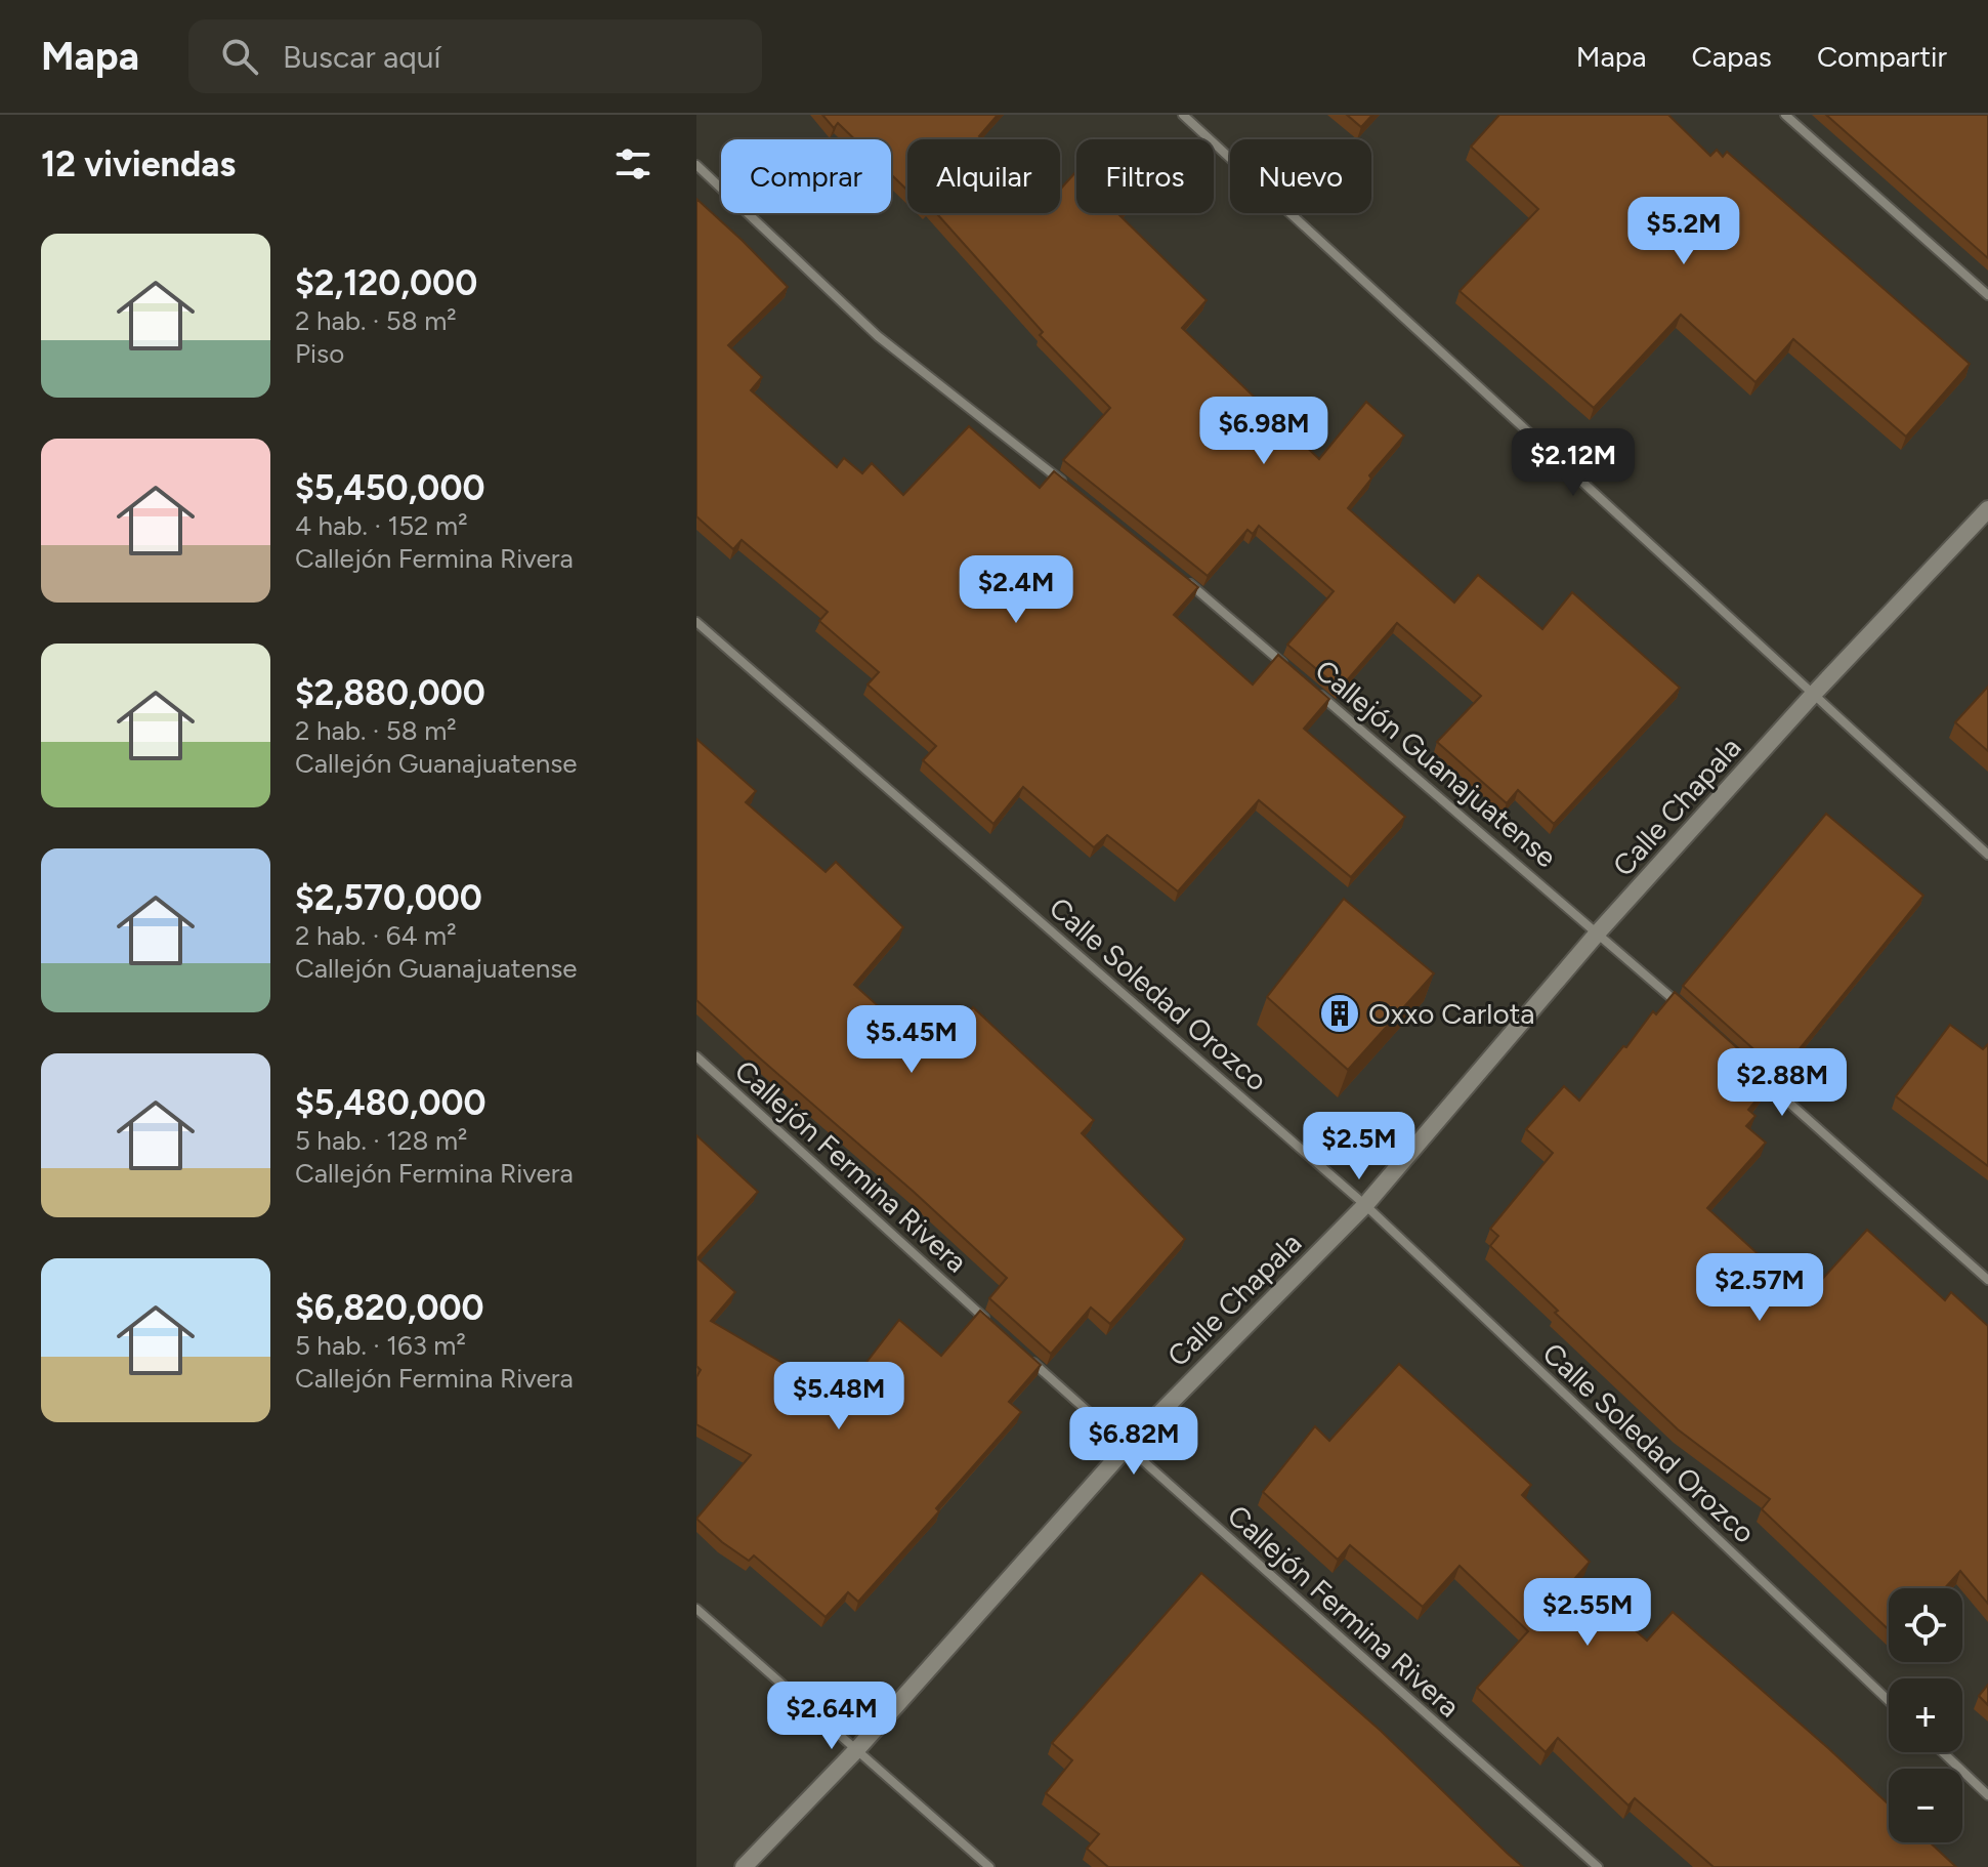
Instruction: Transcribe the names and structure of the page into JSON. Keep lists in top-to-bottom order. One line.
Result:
{"streets":{"street":["Callejón Guanajuatense","Calle Chapala","Calle Soledad Orozco","Callejón Fermina Rivera"]},"crossings":[["Callejón Guanajuatense","Calle Chapala"],["Calle Chapala","Calle Soledad Orozco"],["Calle Chapala","Callejón Fermina Rivera"]],"places":{"building":["Oxxo Carlota"]},"page":{"header":"Mapa","search":"Buscar aquí","nav":["Mapa","Capas","Compartir"],"heading":"12 viviendas","chip":["Comprar","Alquilar","Filtros","Nuevo"],"price":["$5.2M","$6.98M","$2.12M","$2.4M","$5.45M","$2.88M","$2.5M","$2.57M","$5.48M","$6.82M","$2.55M","$2.64M"],"list":[{"name":"$2,120,000","note":"2 hab. · 58 m² · Piso"},{"name":"$5,450,000","note":"4 hab. · 152 m² · Callejón Fermina Rivera"},{"name":"$2,880,000","note":"2 hab. · 58 m² · Callejón Guanajuatense"},{"name":"$2,570,000","note":"2 hab. · 64 m² · Callejón Guanajuatense"},{"name":"$5,480,000","note":"5 hab. · 128 m² · Callejón Fermina Rivera"},{"name":"$6,820,000","note":"5 hab. · 163 m² · Callejón Fermina Rivera"}],"map_buttons":["+","−"]}}
